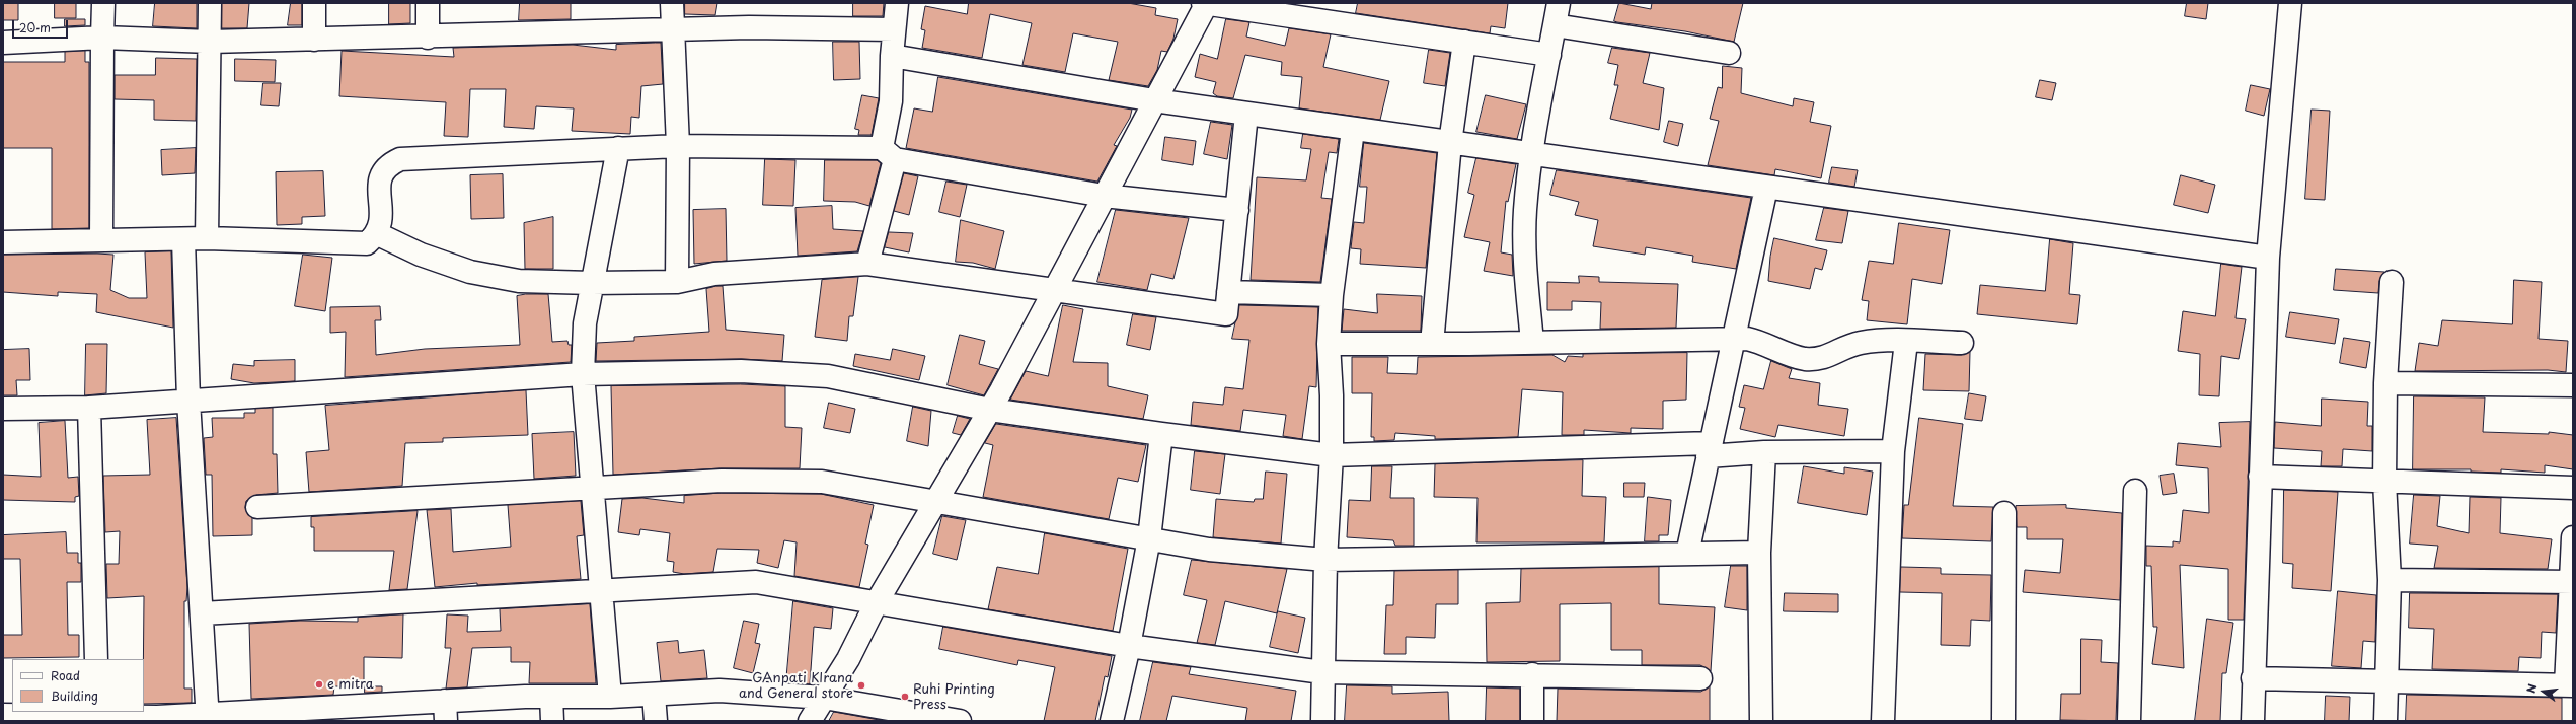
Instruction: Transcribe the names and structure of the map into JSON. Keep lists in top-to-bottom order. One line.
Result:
{"places":["e mitra","GAnpati KIrana and General store","Ruhi Printing Press"],"legend":["Road","Building"],"scale_bar":"20 m","north":"left"}
